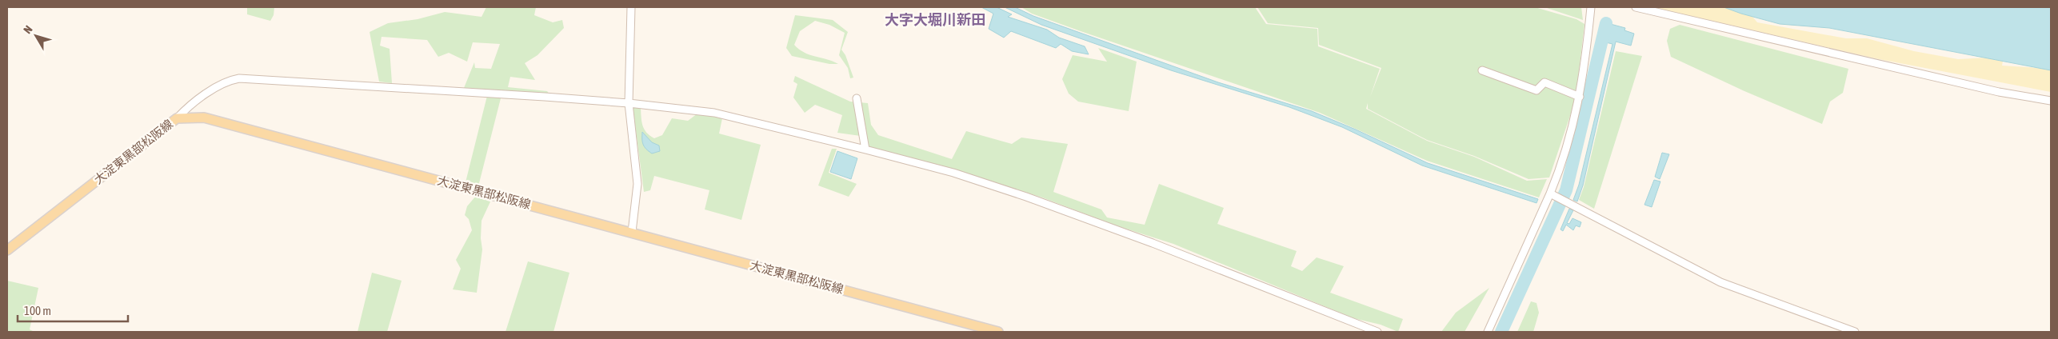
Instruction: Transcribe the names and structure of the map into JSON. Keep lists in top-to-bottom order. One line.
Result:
{"streets":{"main road":["大淀東黒部松阪線"]},"districts":["大字大堀川新田"],"scale_bar":"100 m","north":"top left"}
